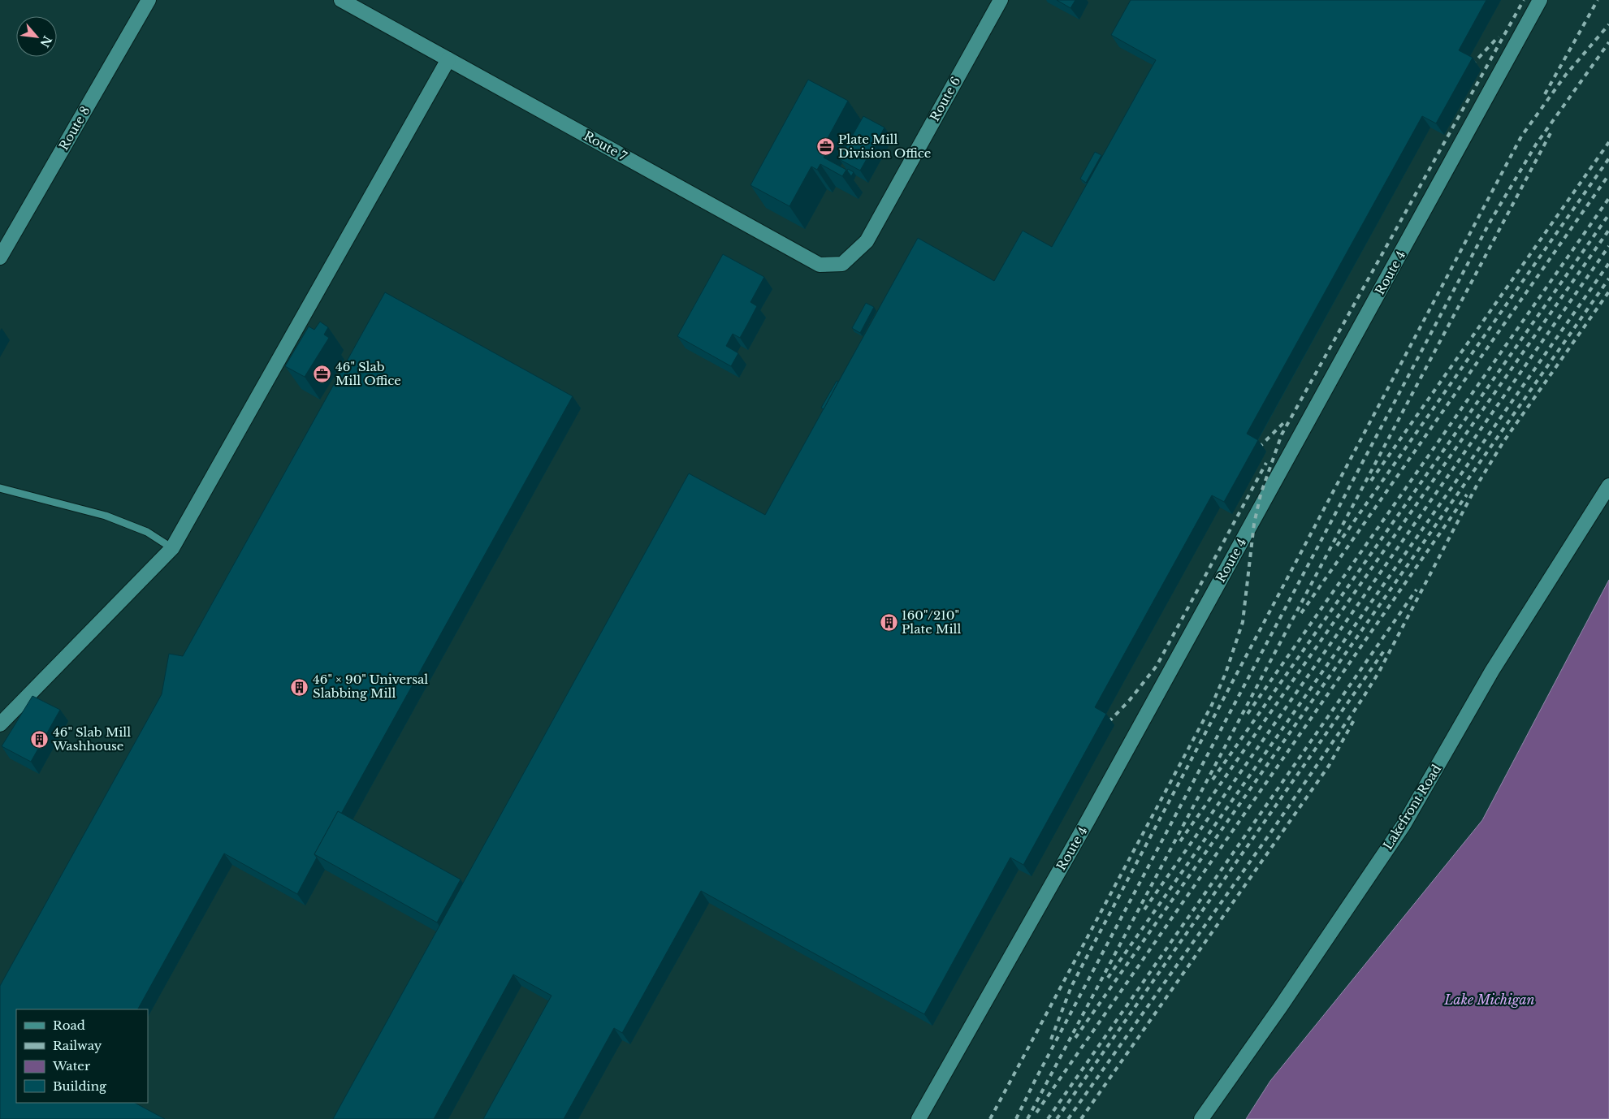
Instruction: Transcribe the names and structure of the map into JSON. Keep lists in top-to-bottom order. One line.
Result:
{"streets":{"street":["Route 6","Route 8","Route 7","Route 4","Lakefront Road"]},"crossings":[["Route 6","Route 7"]],"water":["Lake Michigan"],"places":{"office":["Plate Mill Division Office","46\" Slab Mill Office"],"building":["160\"/210\" Plate Mill","46\" × 90\" Universal Slabbing Mill","46\" Slab Mill Washhouse"]},"legend":["Road","Railway","Water","Building"],"north":"bottom right"}
